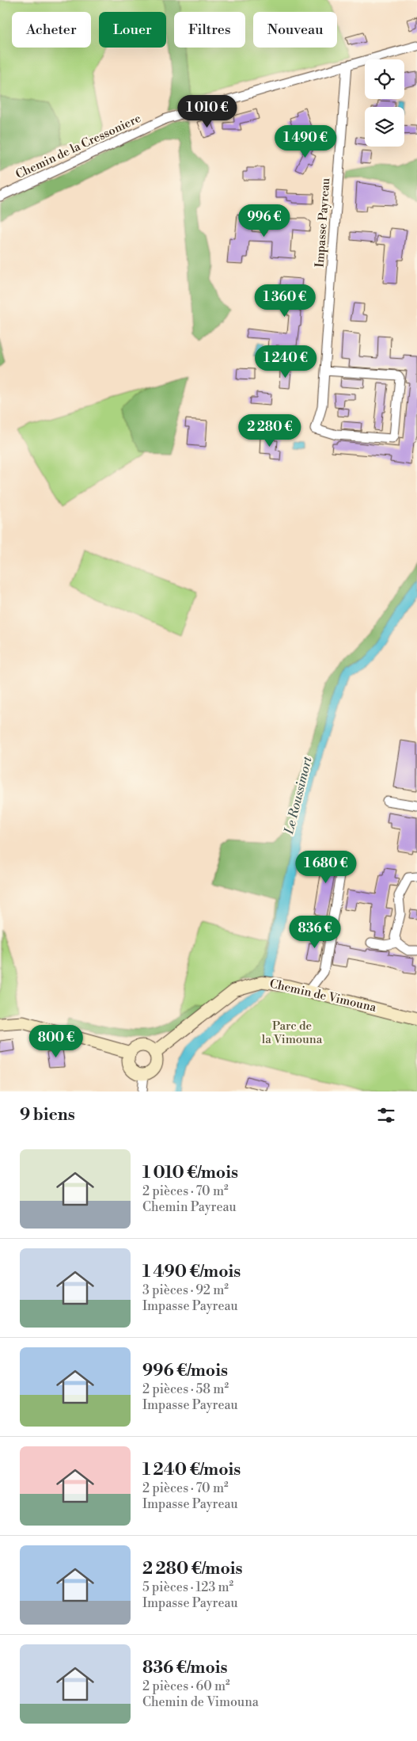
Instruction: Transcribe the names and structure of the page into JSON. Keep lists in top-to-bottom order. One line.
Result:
{"streets":{"street":["Chemin de la Cressoniere","Impasse Payreau","Chemin de Vimouna"]},"crossings":[["Chemin de la Cressoniere","Impasse Payreau"]],"water":["Le Roussimort"],"parks":["Parc de la Vimouna"],"page":{"chip":["Acheter","Louer","Filtres","Nouveau"],"price":["1 010 €","1 490 €","996 €","1 360 €","1 240 €","2 280 €","1 680 €","836 €","800 €"],"heading":"9 biens","list":[{"name":"1 010 €/mois","note":"2 pièces · 70 m² · Chemin Payreau"},{"name":"1 490 €/mois","note":"3 pièces · 92 m² · Impasse Payreau"},{"name":"996 €/mois","note":"2 pièces · 58 m² · Impasse Payreau"},{"name":"1 240 €/mois","note":"2 pièces · 70 m² · Impasse Payreau"},{"name":"2 280 €/mois","note":"5 pièces · 123 m² · Impasse Payreau"},{"name":"836 €/mois","note":"2 pièces · 60 m² · Chemin de Vimouna"}]}}
